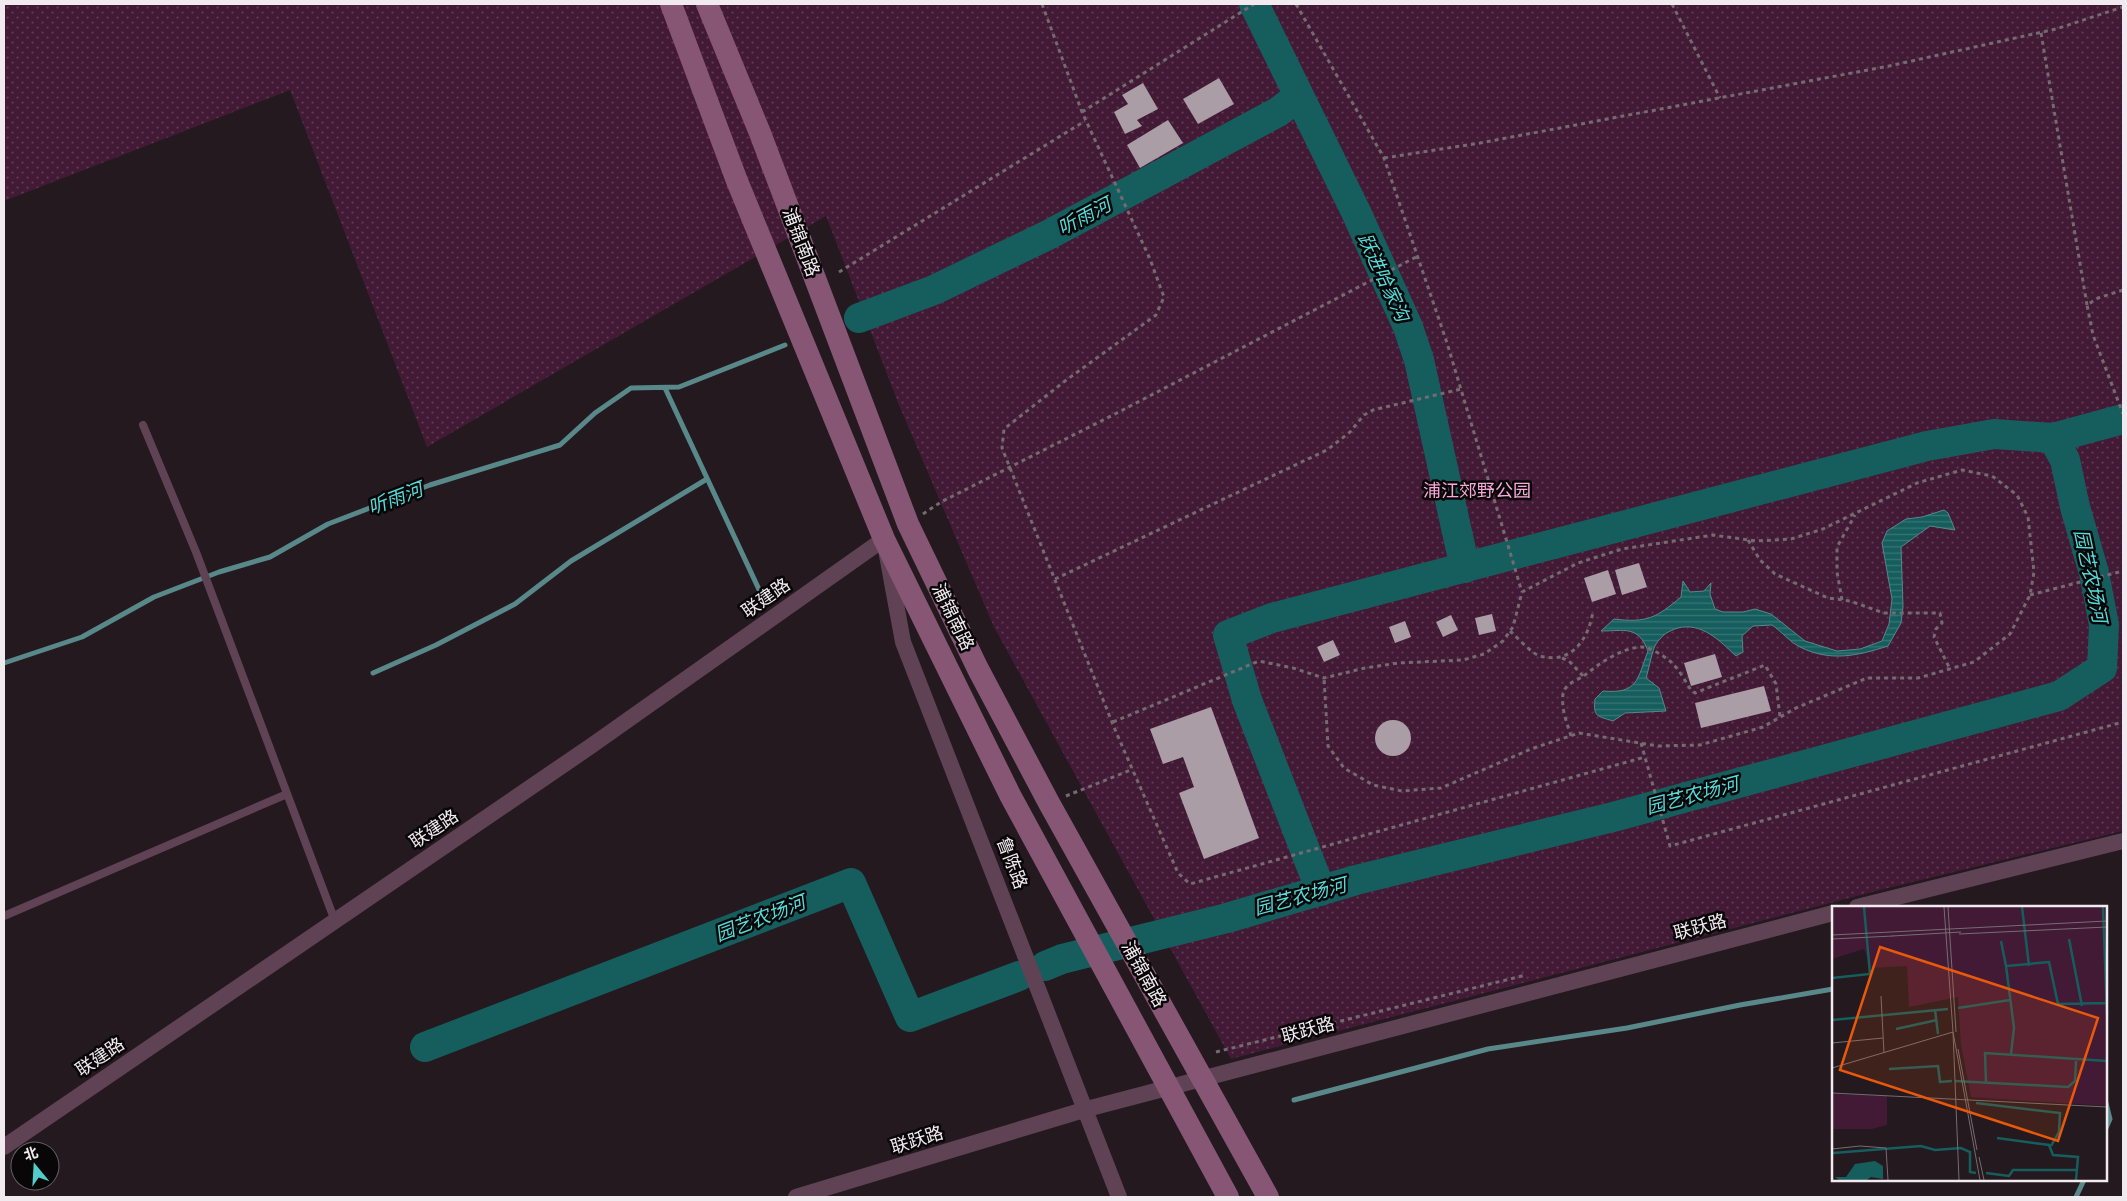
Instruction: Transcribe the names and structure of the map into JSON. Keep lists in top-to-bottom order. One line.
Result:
{"streets":{"main road":["浦锦南路"],"street":["联建路","鲁陈路","联跃路"]},"crossings":[["浦锦南路","联建路"],["浦锦南路","鲁陈路"],["浦锦南路","联跃路"],["联建路","鲁陈路"],["鲁陈路","联跃路"]],"water":["听雨河","跃进哈家沟","园艺农场河"],"parks":["浦江郊野公园"],"north":"top"}
